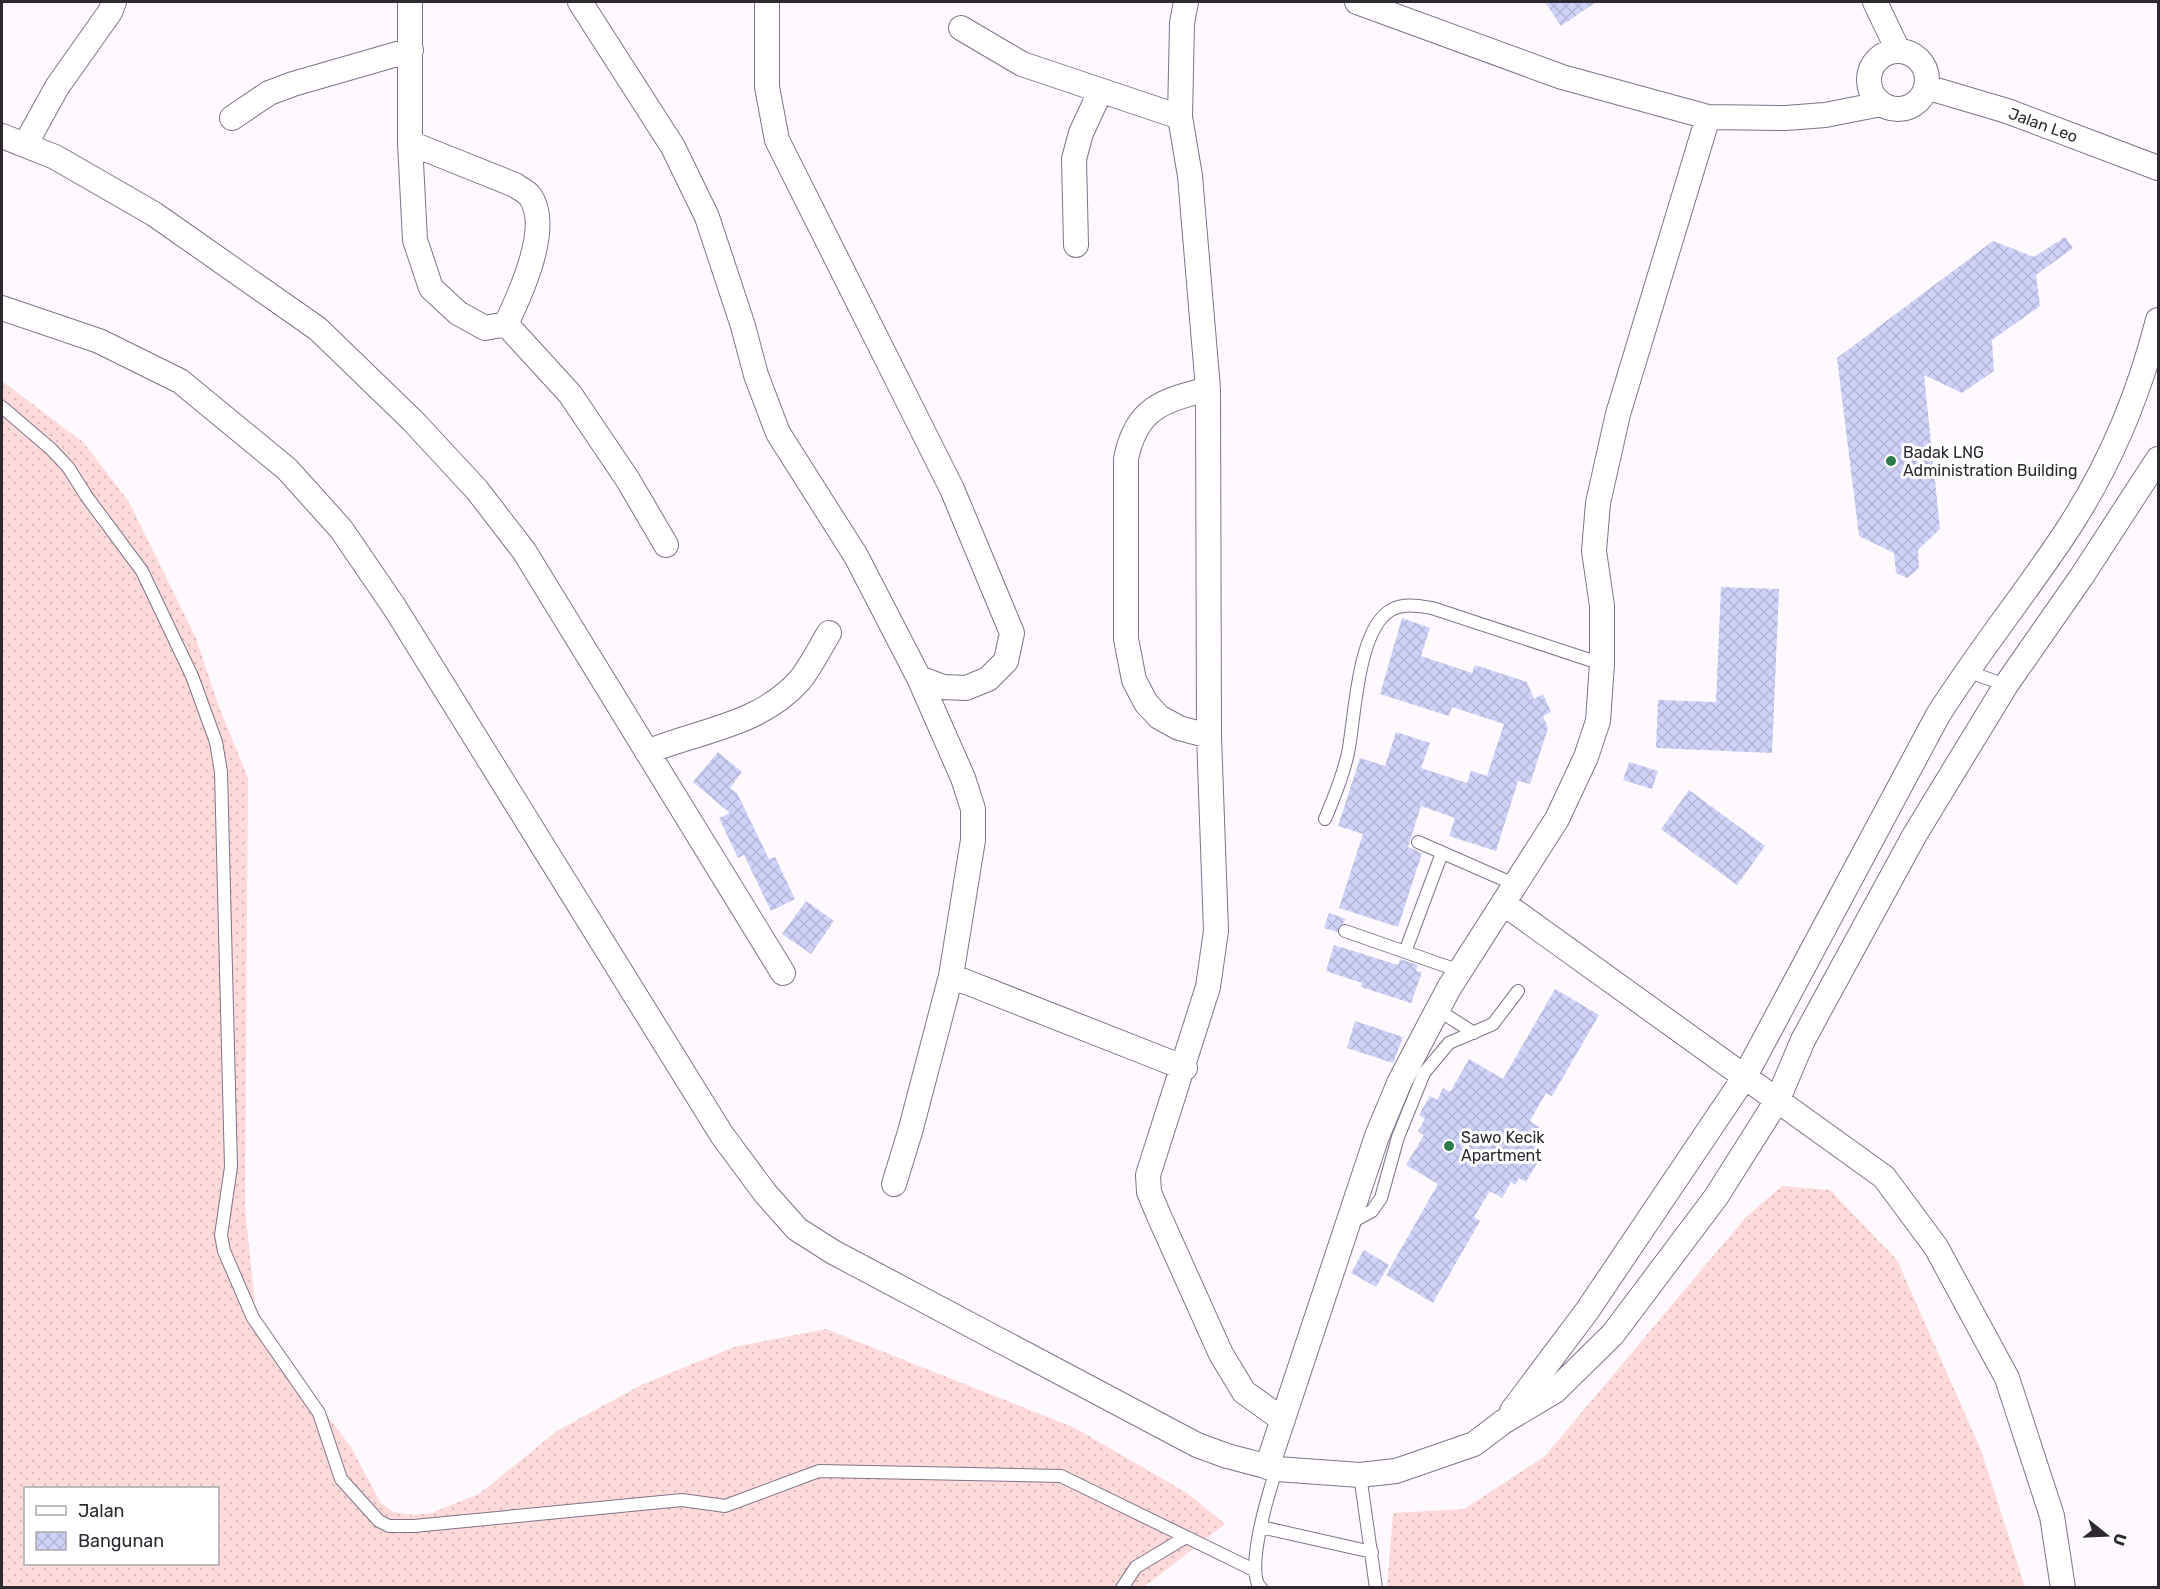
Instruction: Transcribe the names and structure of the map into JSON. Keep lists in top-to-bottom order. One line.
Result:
{"streets":{"street":["Jalan Leo"]},"places":["Badak LNG Administration Building","Sawo Kecik Apartment"],"legend":["Jalan","Bangunan"],"north":"right"}
